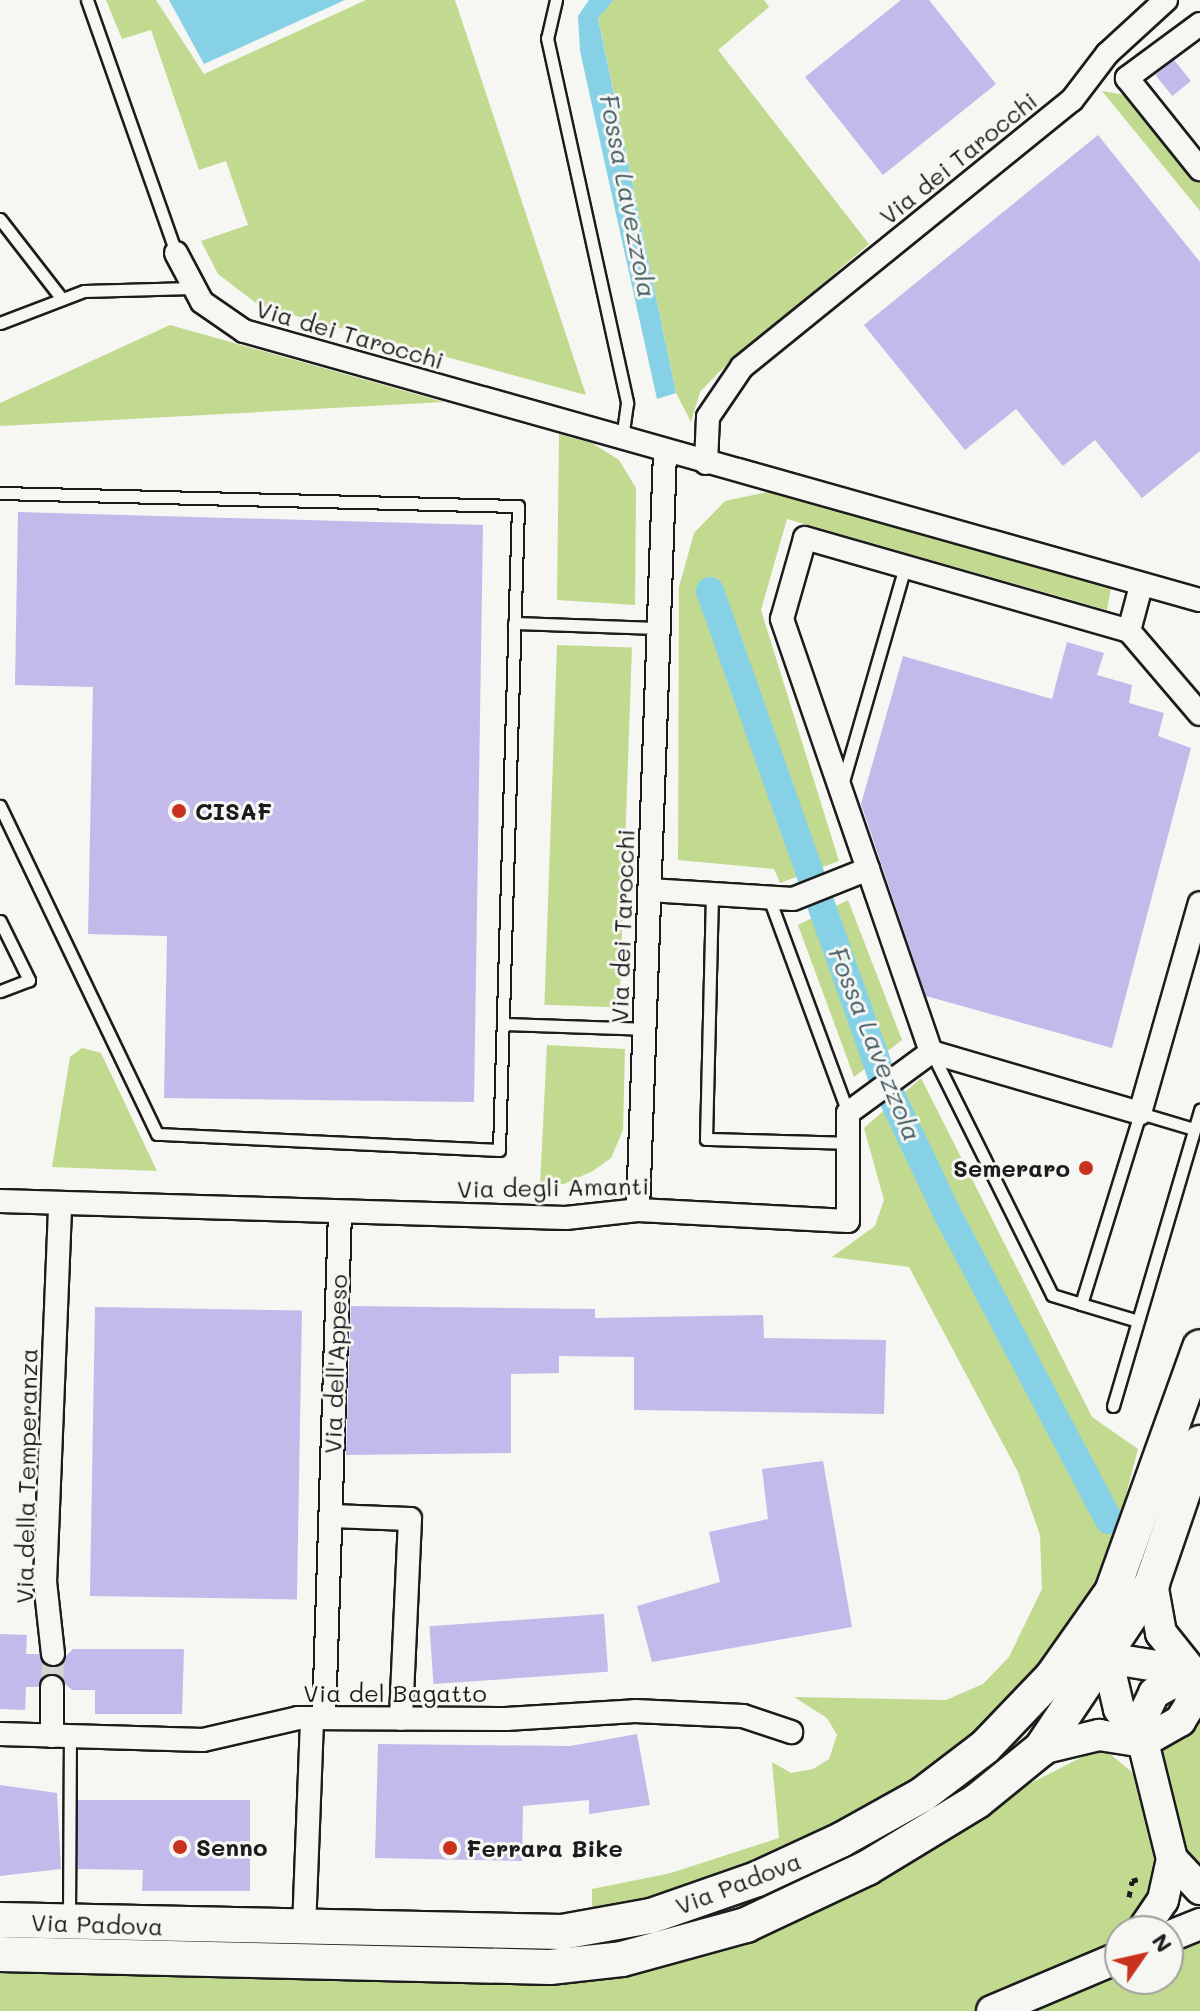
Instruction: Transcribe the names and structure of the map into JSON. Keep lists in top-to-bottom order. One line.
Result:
{"streets":{"main road":["Via dell'Appeso","Via Padova"],"street":["Via dei Tarocchi","Via degli Amanti","Via della Temperanza","Via del Bagatto"]},"crossings":[["Via dei Tarocchi","Via degli Amanti"],["Via degli Amanti","Via dell'Appeso"],["Via degli Amanti","Via della Temperanza"],["Via dell'Appeso","Via del Bagatto"],["Via dell'Appeso","Via Padova"]],"water":["Fossa Lavezzola"],"places":["CISAF","Semeraro","Senno","Ferrara Bike"],"north":"top right"}
